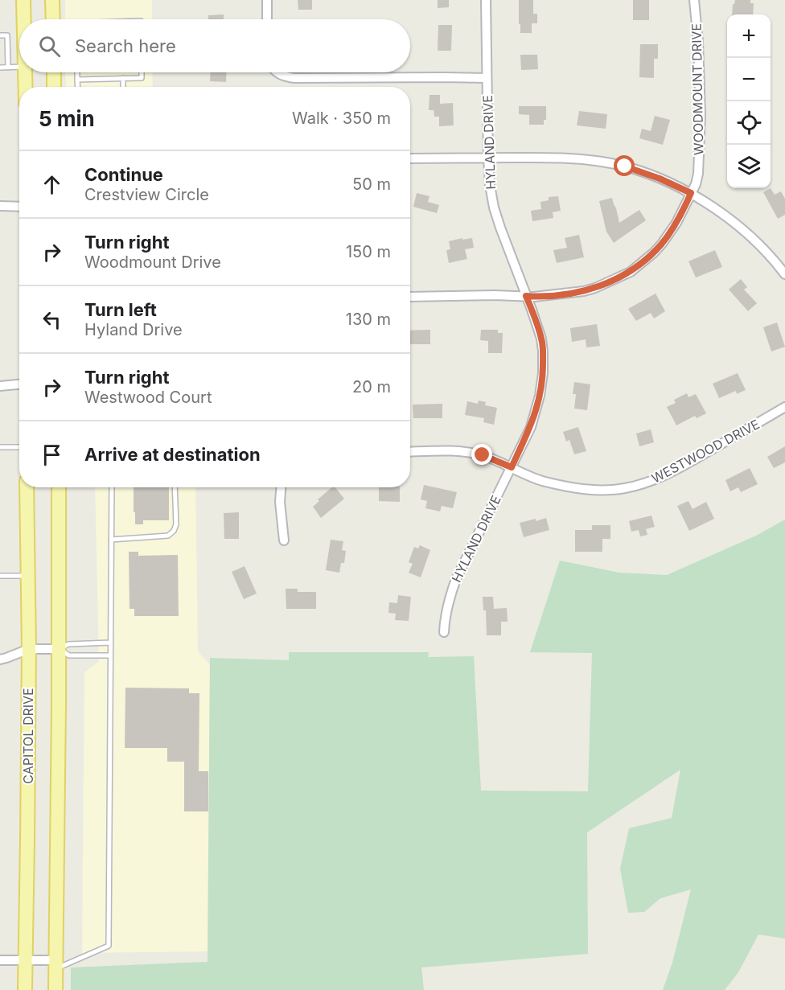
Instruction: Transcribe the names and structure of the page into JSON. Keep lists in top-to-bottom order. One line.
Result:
{"streets":{"main road":["CAPITOL DRIVE"],"street":["WOODMOUNT DRIVE","HYLAND DRIVE","WESTWOOD DRIVE"]},"crossings":[["WOODMOUNT DRIVE","HYLAND DRIVE"],["HYLAND DRIVE","WESTWOOD DRIVE"]],"page":{"map_buttons":["+","−"],"search":"Search here","heading":["5 min","Walk · 350 m"],"list":[["Continue","Crestview Circle","50 m"],["Turn right","Woodmount Drive","150 m"],["Turn left","Hyland Drive","130 m"],["Turn right","Westwood Court","20 m"],"Arrive at destination"]}}
